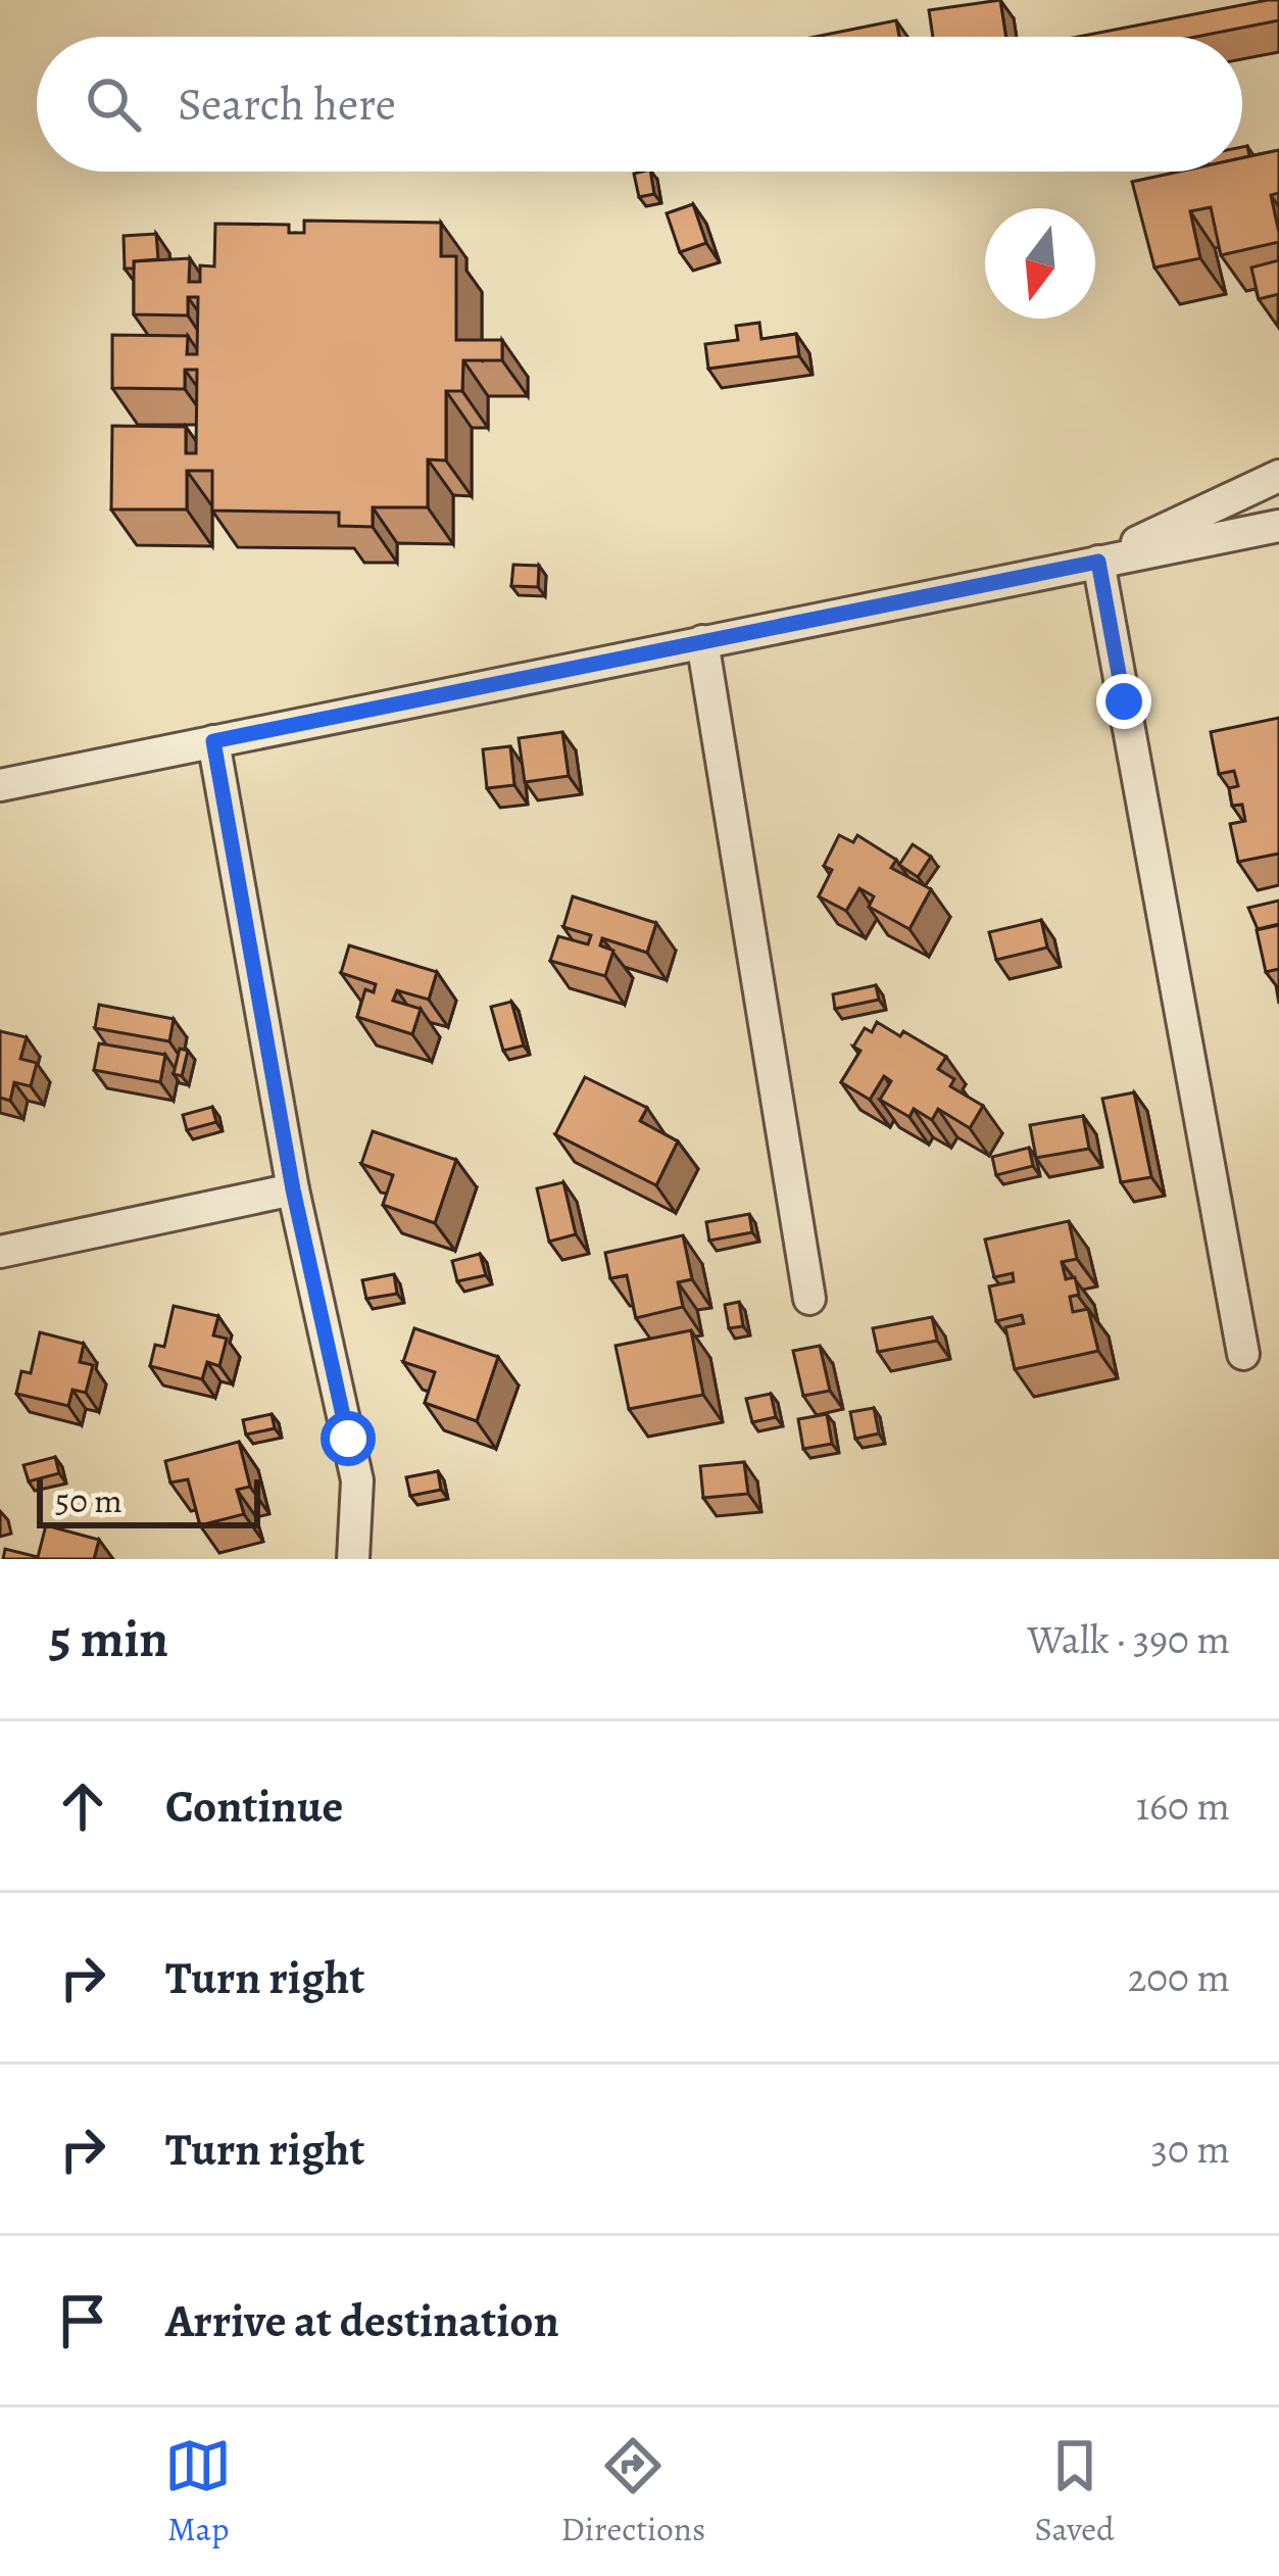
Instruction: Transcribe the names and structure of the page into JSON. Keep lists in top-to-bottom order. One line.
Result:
{"scale_bar":"50 m","north":"bottom","page":{"search":"Search here","scale":"50 m","heading":["5 min","Walk · 390 m"],"list":[["Continue","160 m"],["Turn right","200 m"],["Turn right","30 m"],"Arrive at destination"],"nav":["Map","Directions","Saved"]}}
